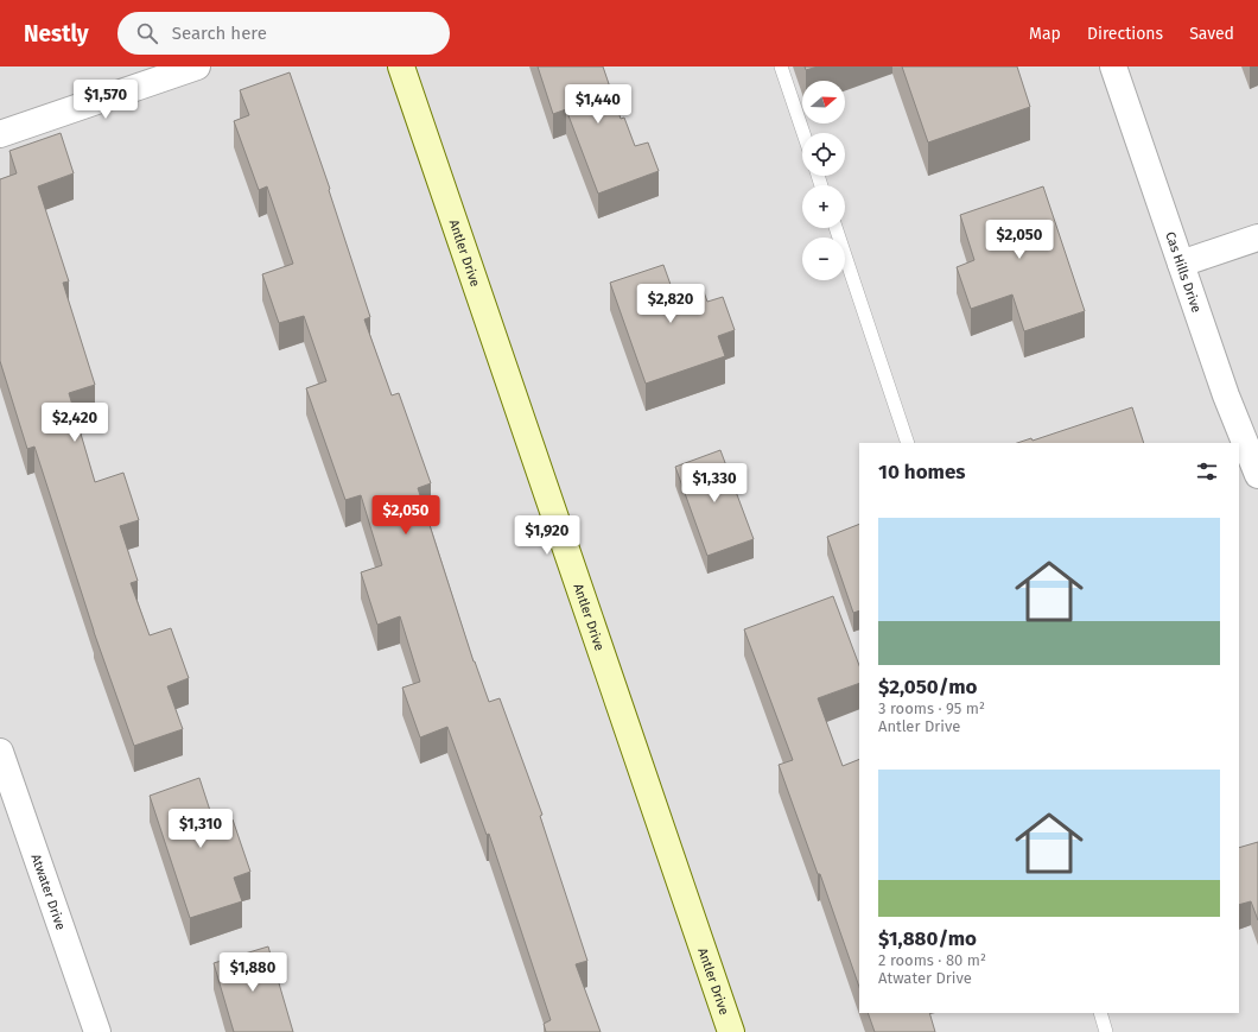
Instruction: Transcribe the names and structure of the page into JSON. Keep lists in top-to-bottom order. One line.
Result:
{"streets":{"street":["Antler Drive","Cas Hills Drive","Atwater Drive"]},"north":"right","page":{"header":"Nestly","search":"Search here","nav":["Map","Directions","Saved"],"price":["$1,570","$1,440","$2,050","$2,820","$2,420","$1,330","$2,050","$1,920","$1,310","$1,880"],"map_buttons":["+","−"],"heading":"10 homes","list":[{"name":"$2,050/mo","note":"3 rooms · 95 m² · Antler Drive"},{"name":"$1,880/mo","note":"2 rooms · 80 m² · Atwater Drive"}]}}
